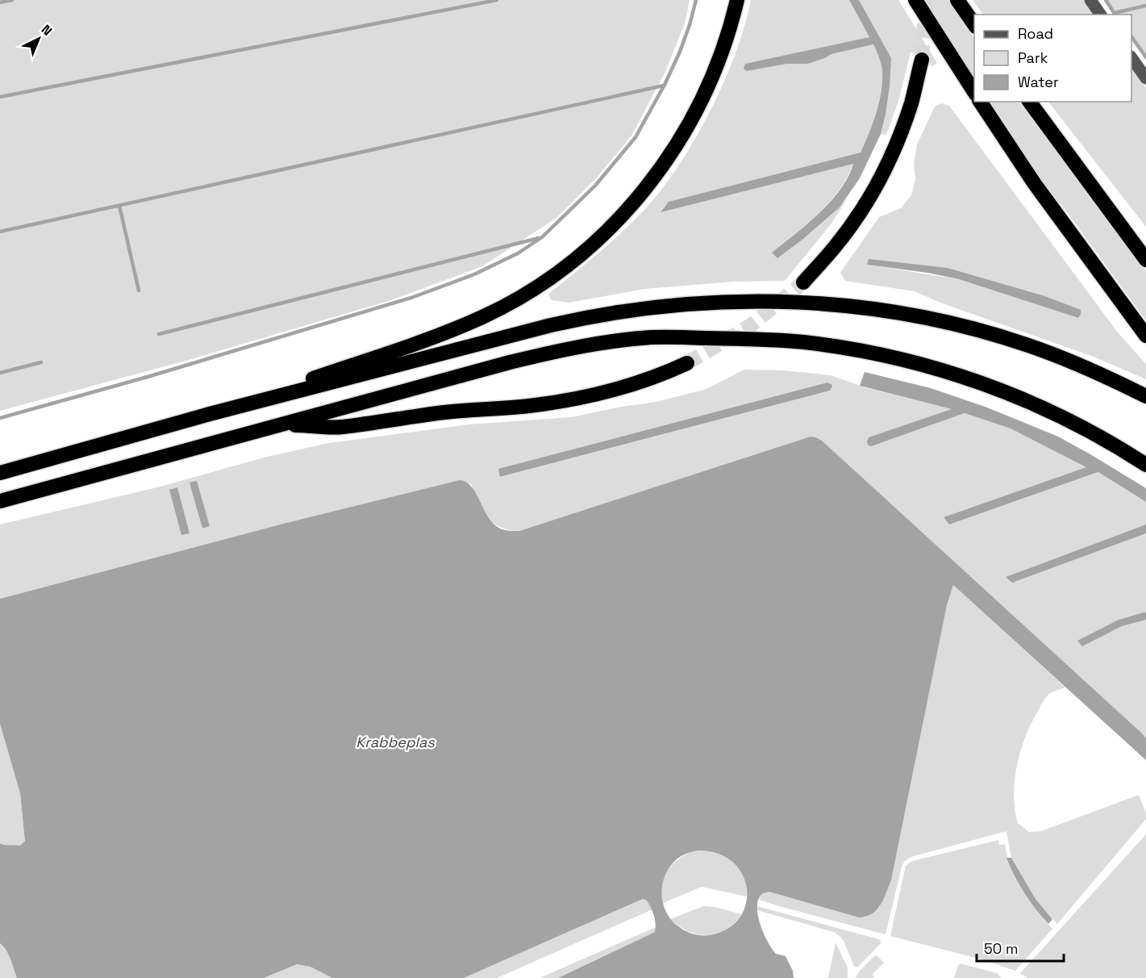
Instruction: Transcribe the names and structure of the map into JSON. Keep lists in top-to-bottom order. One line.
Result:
{"water":["Krabbeplas"],"legend":["Road","Park","Water"],"scale_bar":"50 m","north":"top right"}
